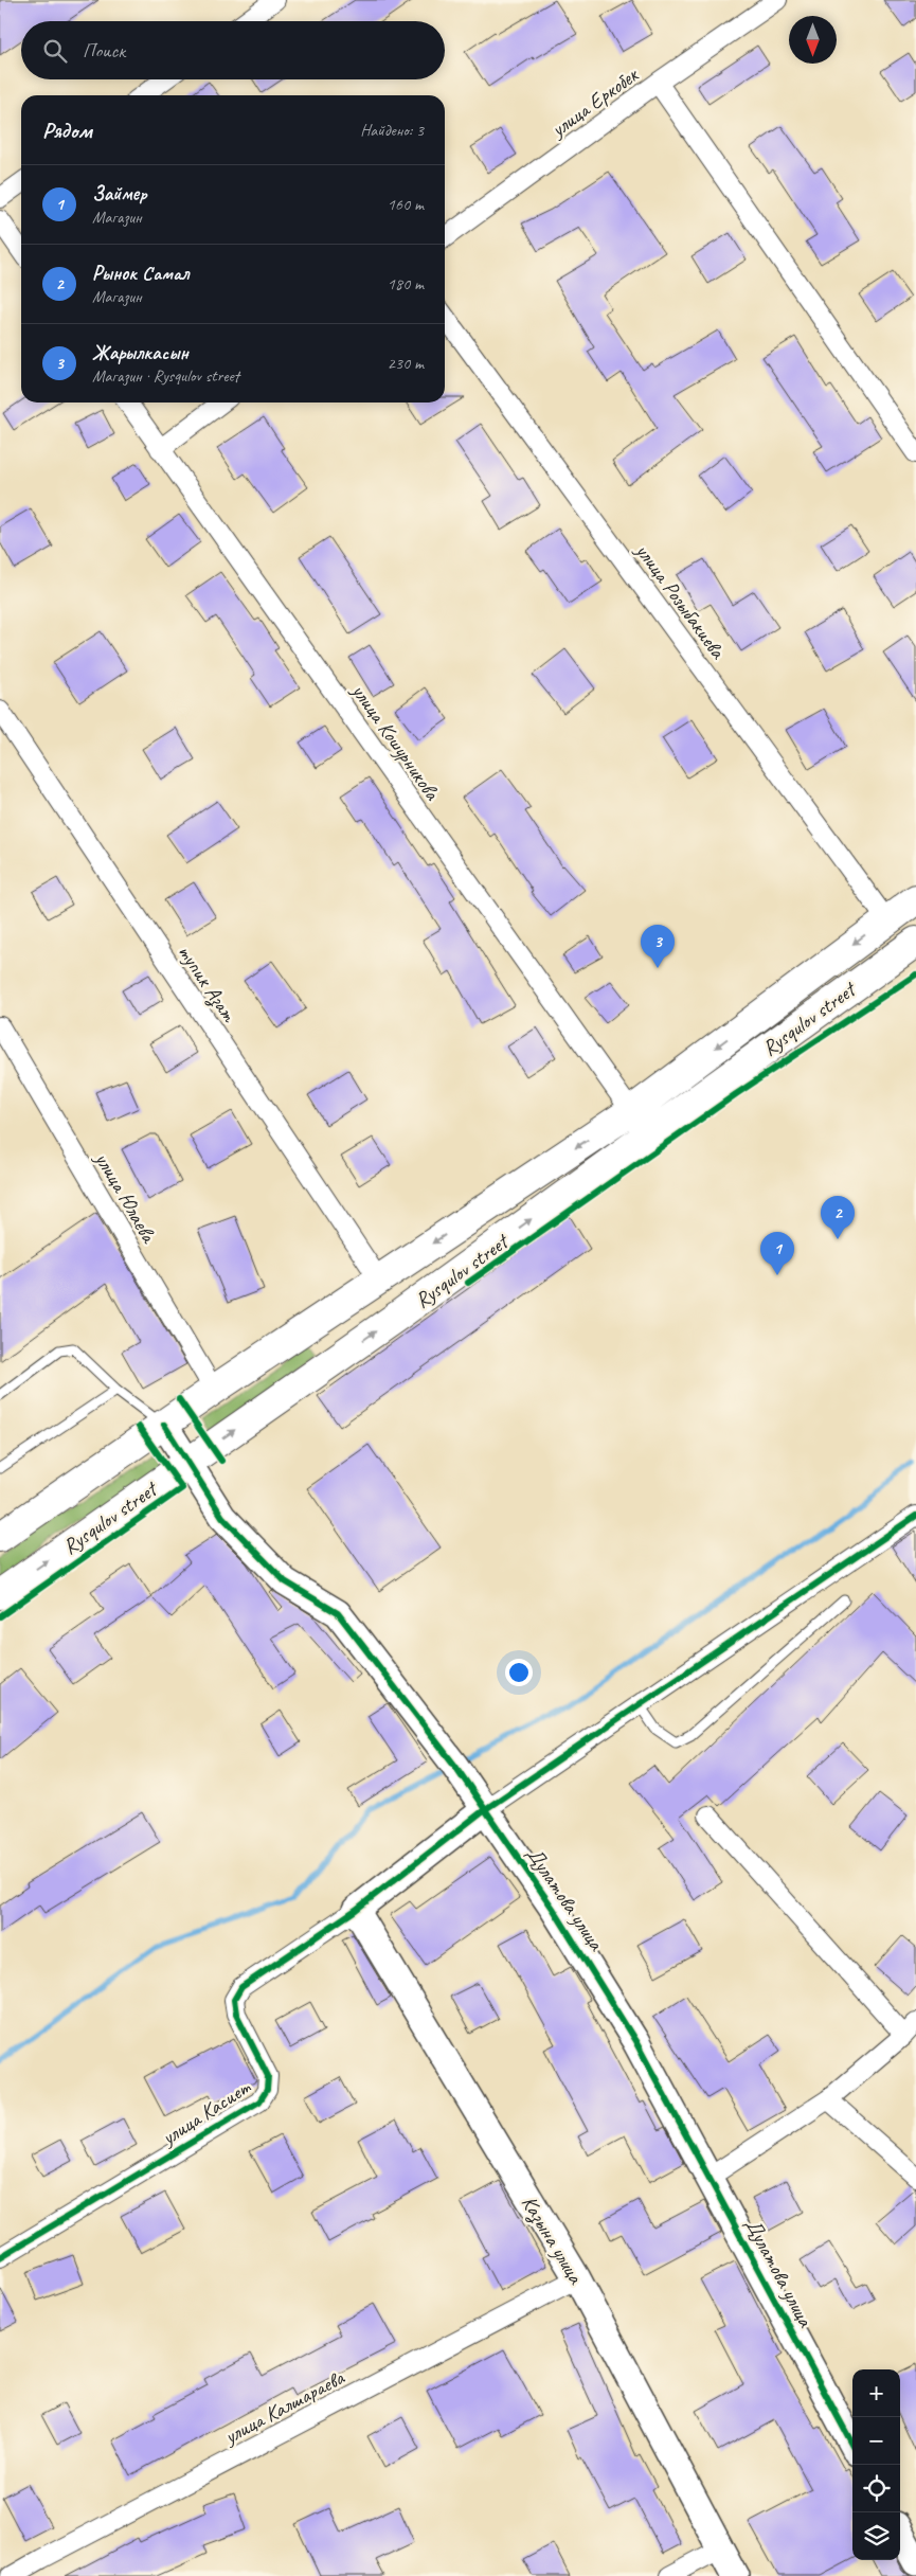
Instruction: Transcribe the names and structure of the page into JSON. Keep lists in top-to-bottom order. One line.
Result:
{"streets":{"main road":["Rysqulov street"],"street":["улица Еркобек","улица Розыбакиева","улица Кошурникова","тупик Азат","улица Юлаева","Дулатова улица","улица Касиет","Казына улица","улица Калшараева"]},"crossings":[["улица Розыбакиева","Rysqulov street"],["улица Кошурникова","Rysqulov street"],["тупик Азат","Rysqulov street"],["Rysqulov street","улица Юлаева"],["Rysqulov street","Дулатова улица"],["улица Касиет","Казына улица"],["Казына улица","улица Калшараева"]],"north":"bottom","page":{"search":"Поиск","heading":["Рядом","Найдено: 3"],"list":[{"mark":"1","name":"Займер","note":"Магазин","value":"160 m"},{"mark":"2","name":"Рынок Самал","note":"Магазин","value":"180 m"},{"mark":"3","name":"Жарылкасын","note":"Магазин · Rysqulov street","value":"230 m"}],"pins":["3","2","1"],"map_buttons":["+","−"]}}
